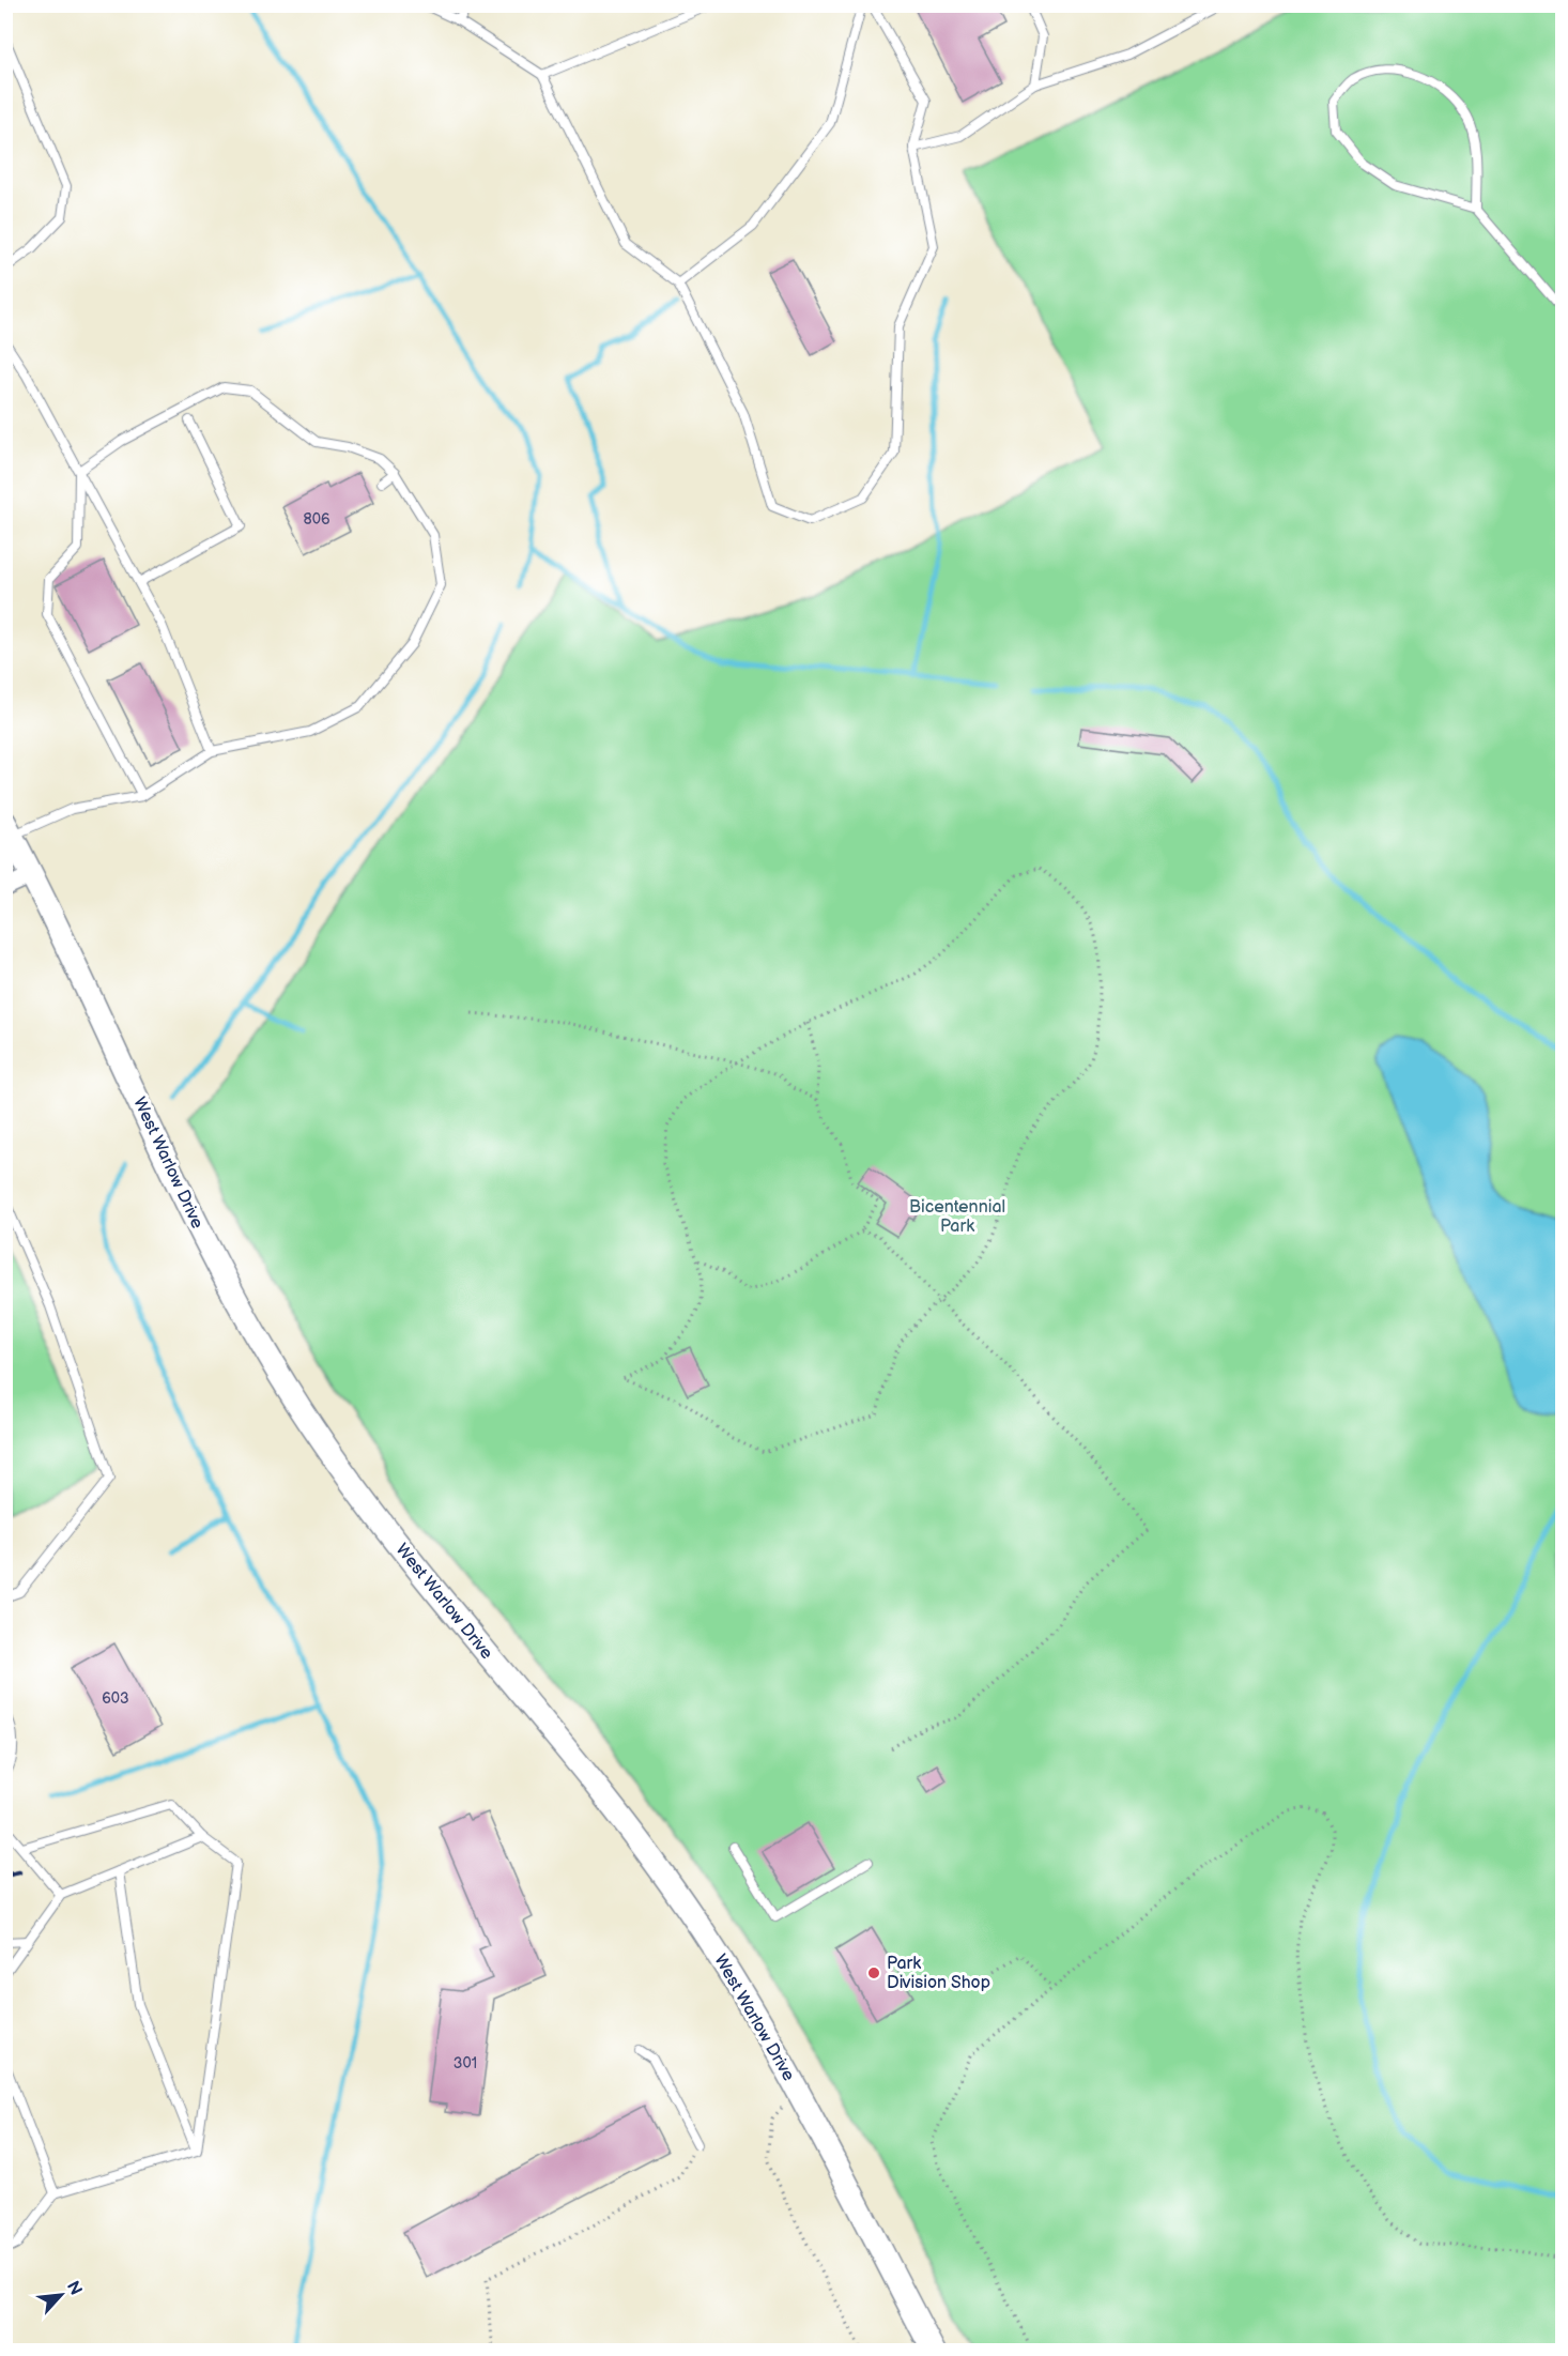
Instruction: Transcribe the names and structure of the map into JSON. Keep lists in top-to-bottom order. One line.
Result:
{"streets":{"street":["West Warlow Drive"]},"parks":["Bicentennial Park"],"places":["Park Division Shop"],"house_numbers":["806","603","301"],"north":"top right"}
